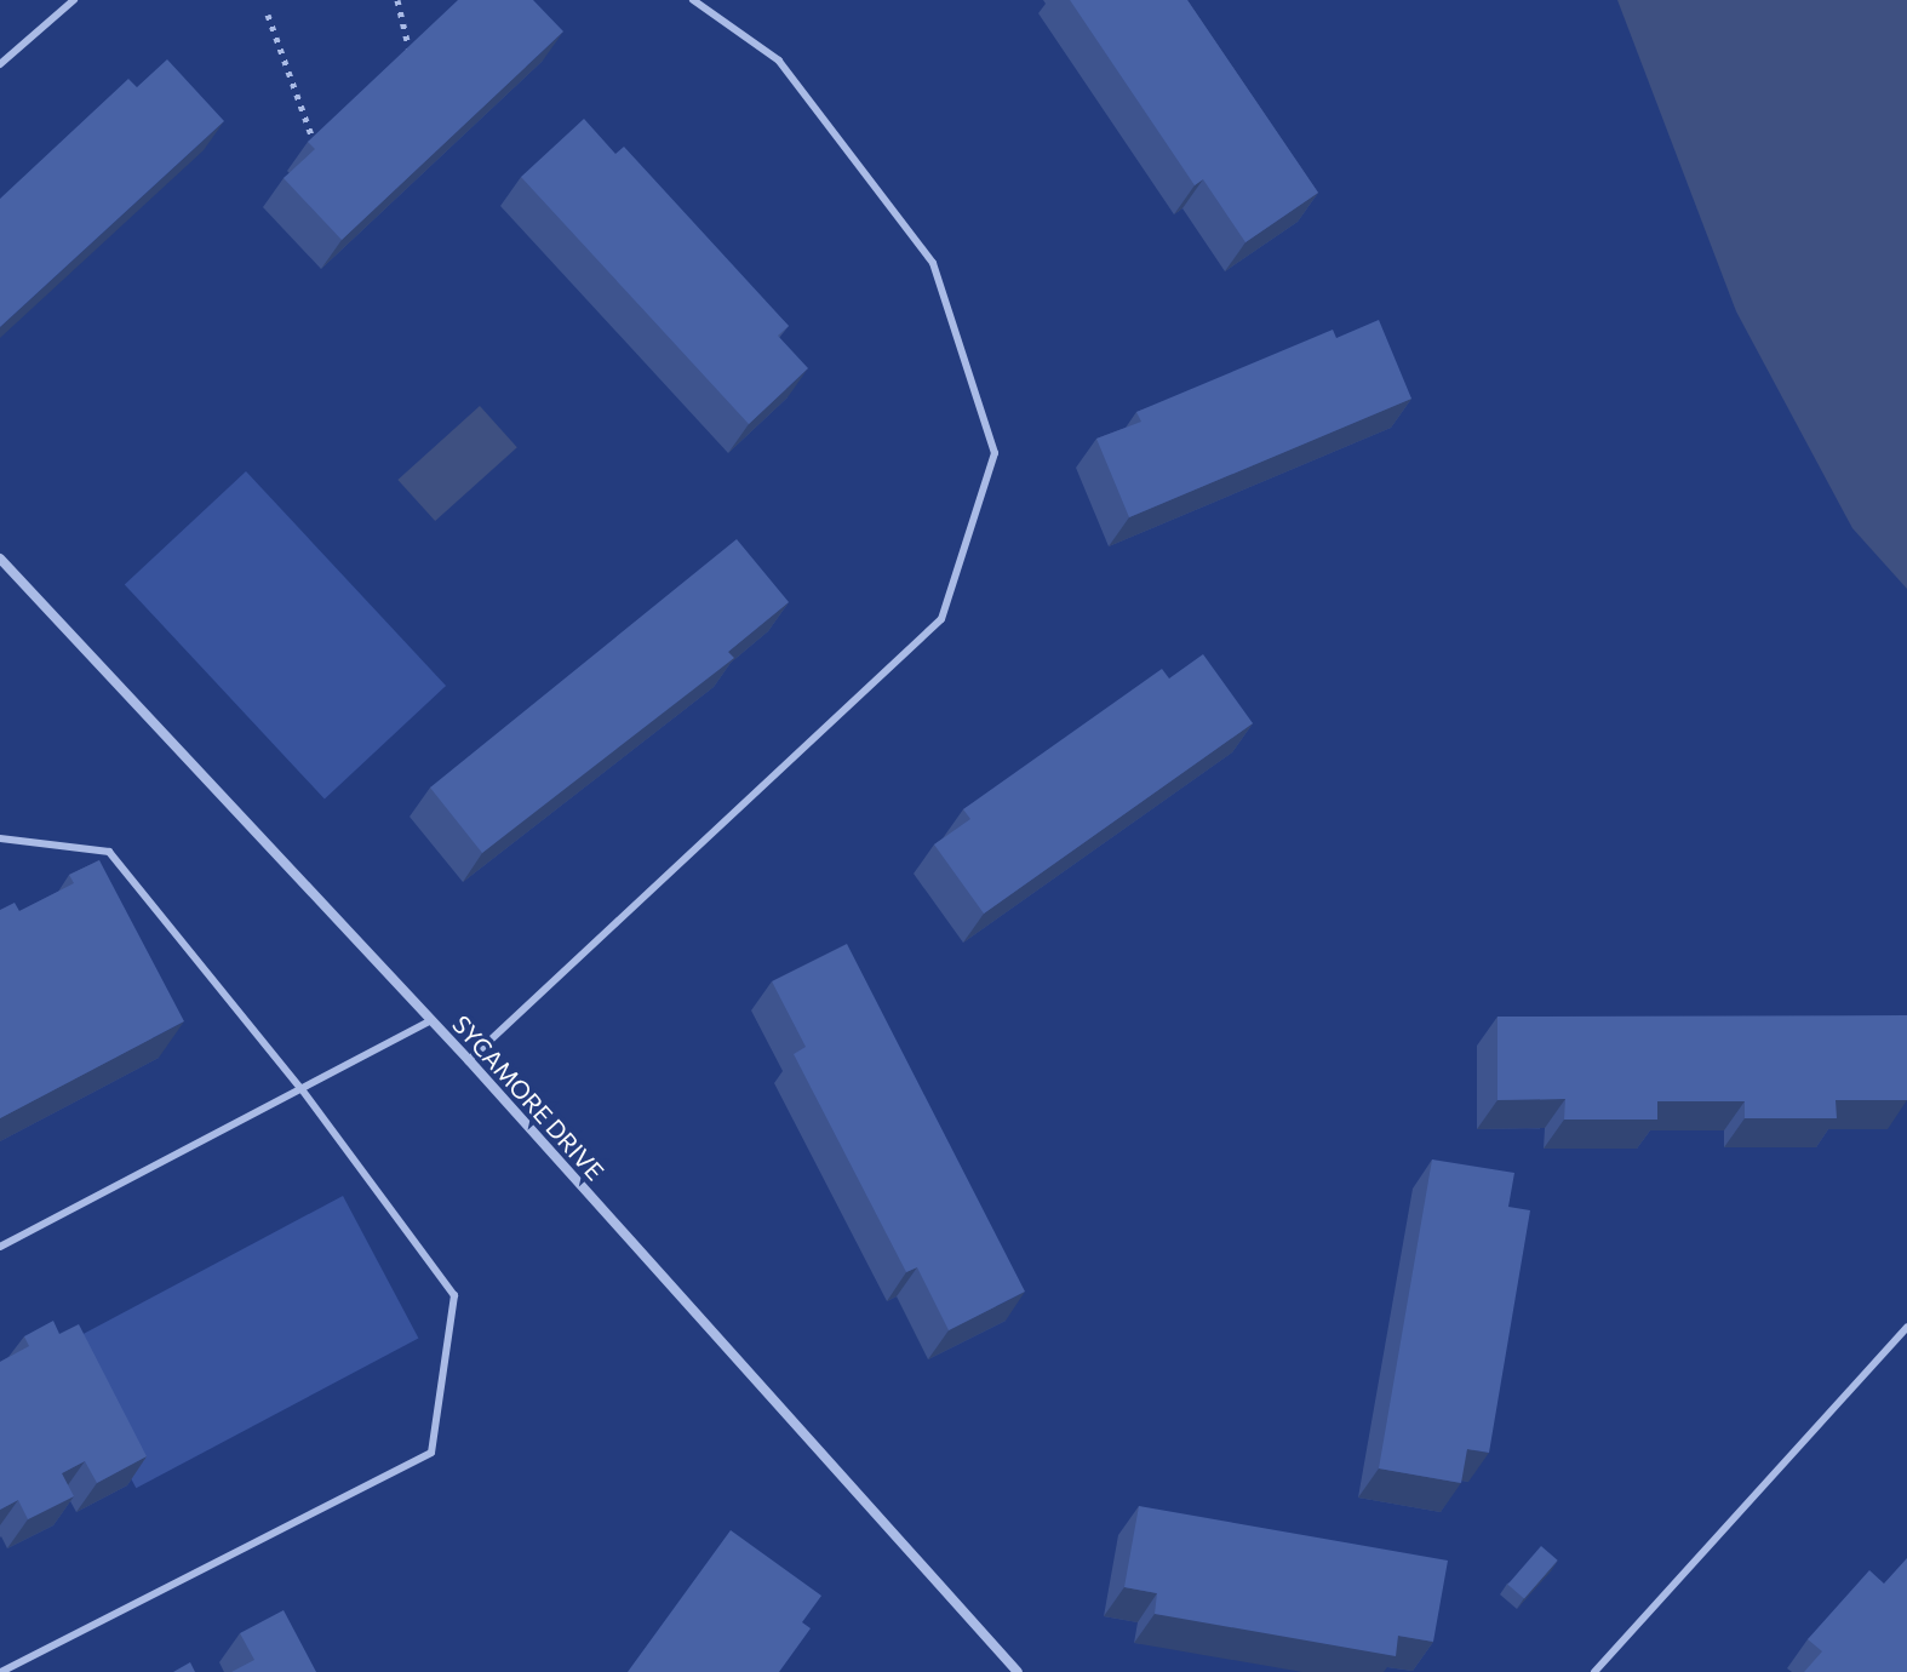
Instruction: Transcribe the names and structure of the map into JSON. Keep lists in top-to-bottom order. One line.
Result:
{"streets":{"street":["SYCAMORE DRIVE"]}}
